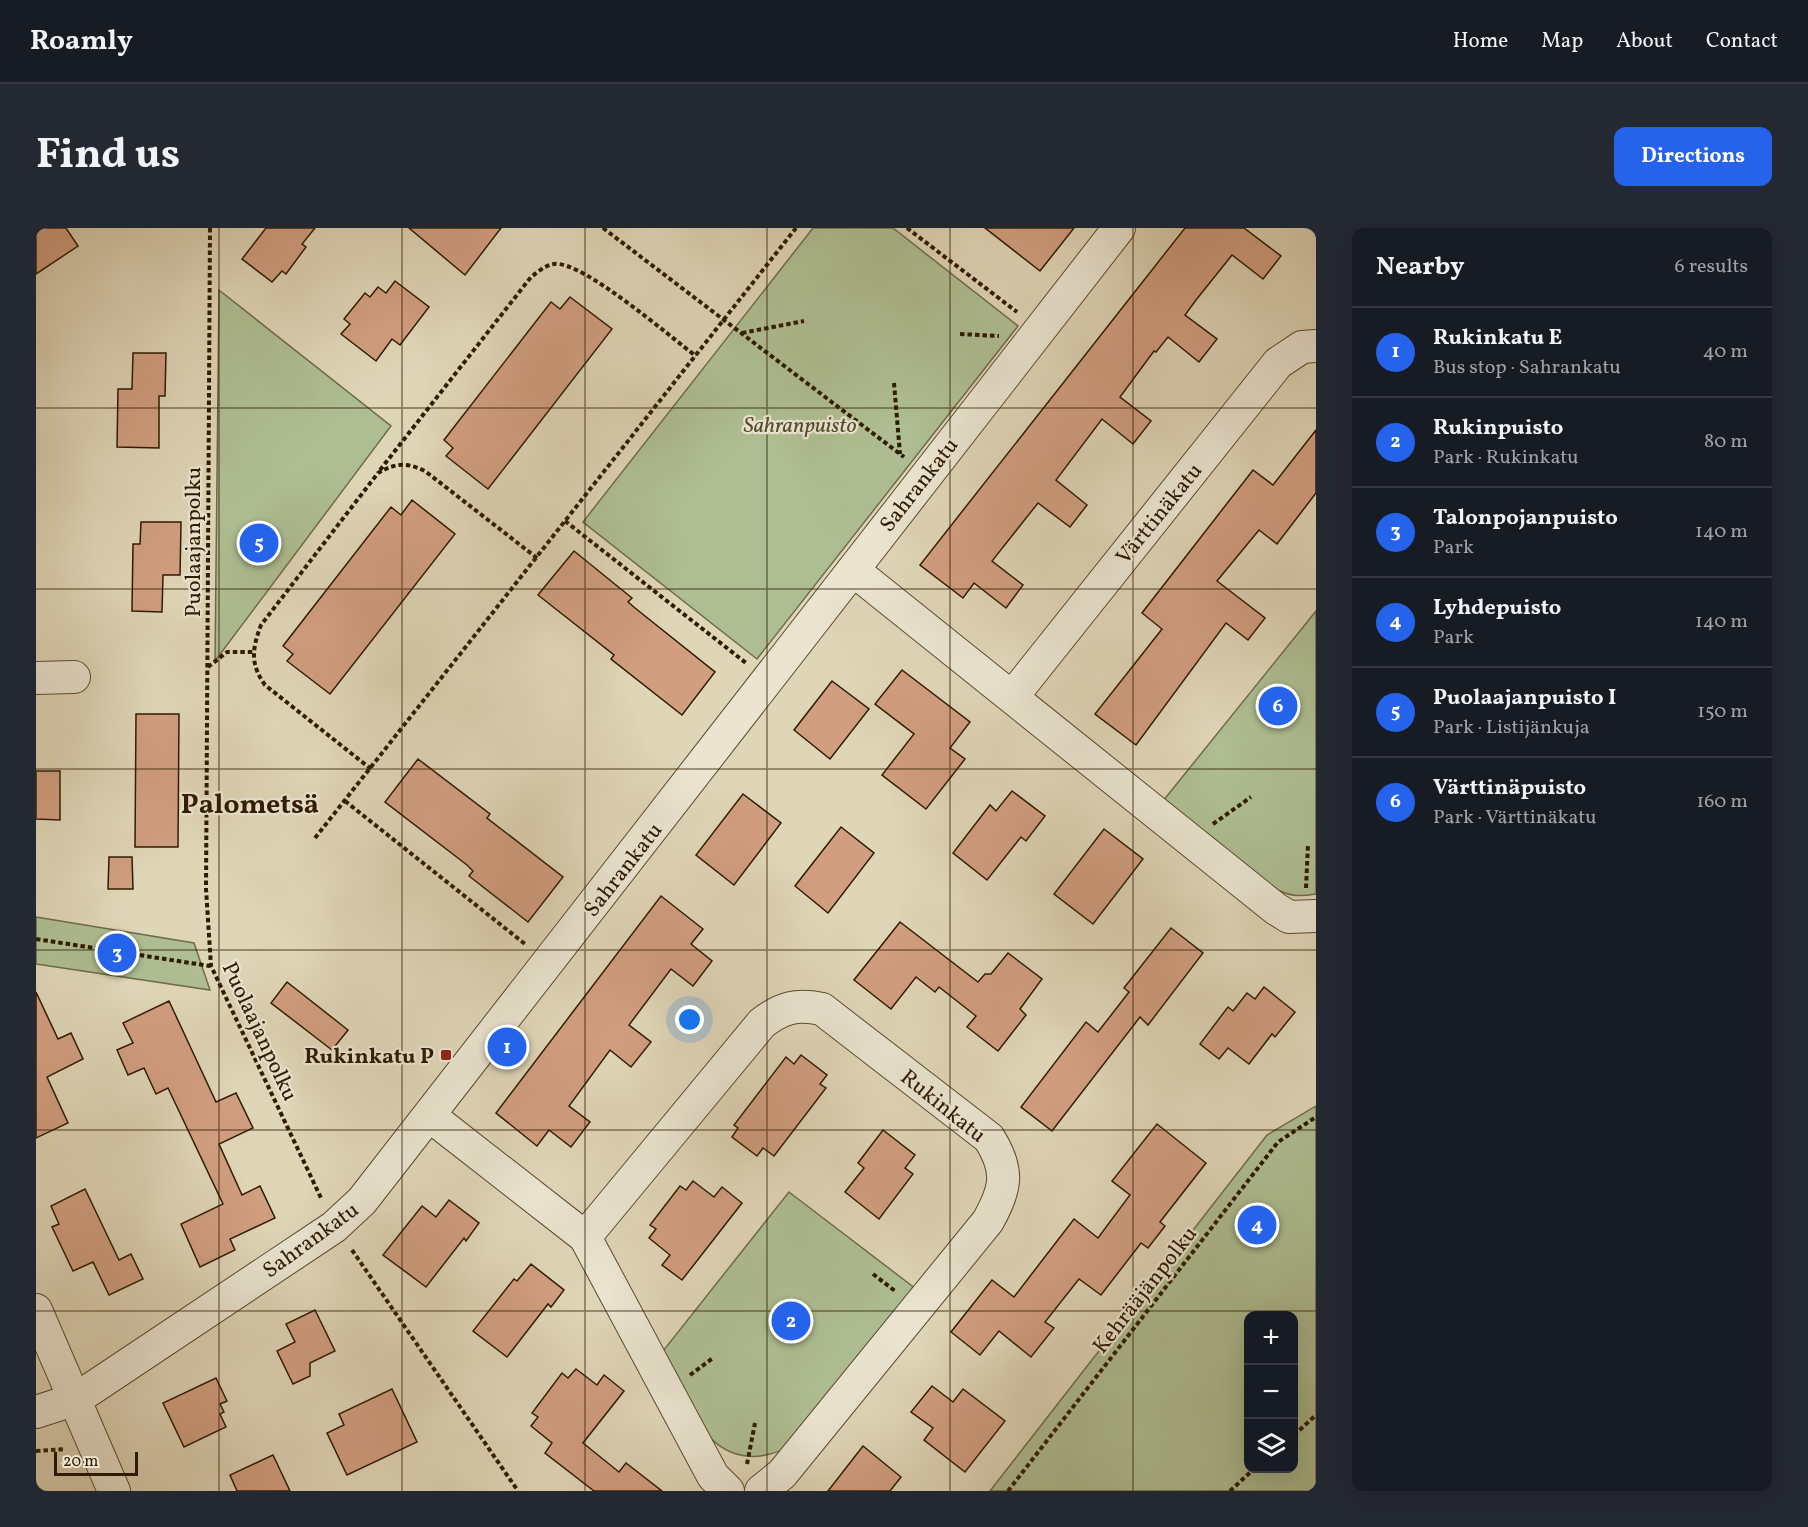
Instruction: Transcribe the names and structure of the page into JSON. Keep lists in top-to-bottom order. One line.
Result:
{"streets":{"street":["Sahrankatu","Värttinäkatu","Rukinkatu"],"path":["Puolaajanpolku","Kehrääjänpolku"]},"crossings":[["Sahrankatu","Puolaajanpolku"]],"districts":["Palometsä"],"parks":["Sahranpuisto"],"places":{"transit":["Rukinkatu P"]},"scale_bar":"20 m","page":{"header":"Roamly","nav":["Home","Map","About","Contact"],"title":"Find us","buttons":"Directions","heading":["Nearby","6 results"],"list":[{"mark":"1","name":"Rukinkatu E","note":"Bus stop · Sahrankatu","value":"40 m"},{"mark":"2","name":"Rukinpuisto","note":"Park · Rukinkatu","value":"80 m"},{"mark":"3","name":"Talonpojanpuisto","note":"Park","value":"140 m"},{"mark":"4","name":"Lyhdepuisto","note":"Park","value":"140 m"},{"mark":"5","name":"Puolaajanpuisto I","note":"Park · Listijänkuja","value":"150 m"},{"mark":"6","name":"Värttinäpuisto","note":"Park · Värttinäkatu","value":"160 m"}],"pins":["5","6","3","1","4","2"],"map_buttons":["+","−"],"scale":"20 m"}}
